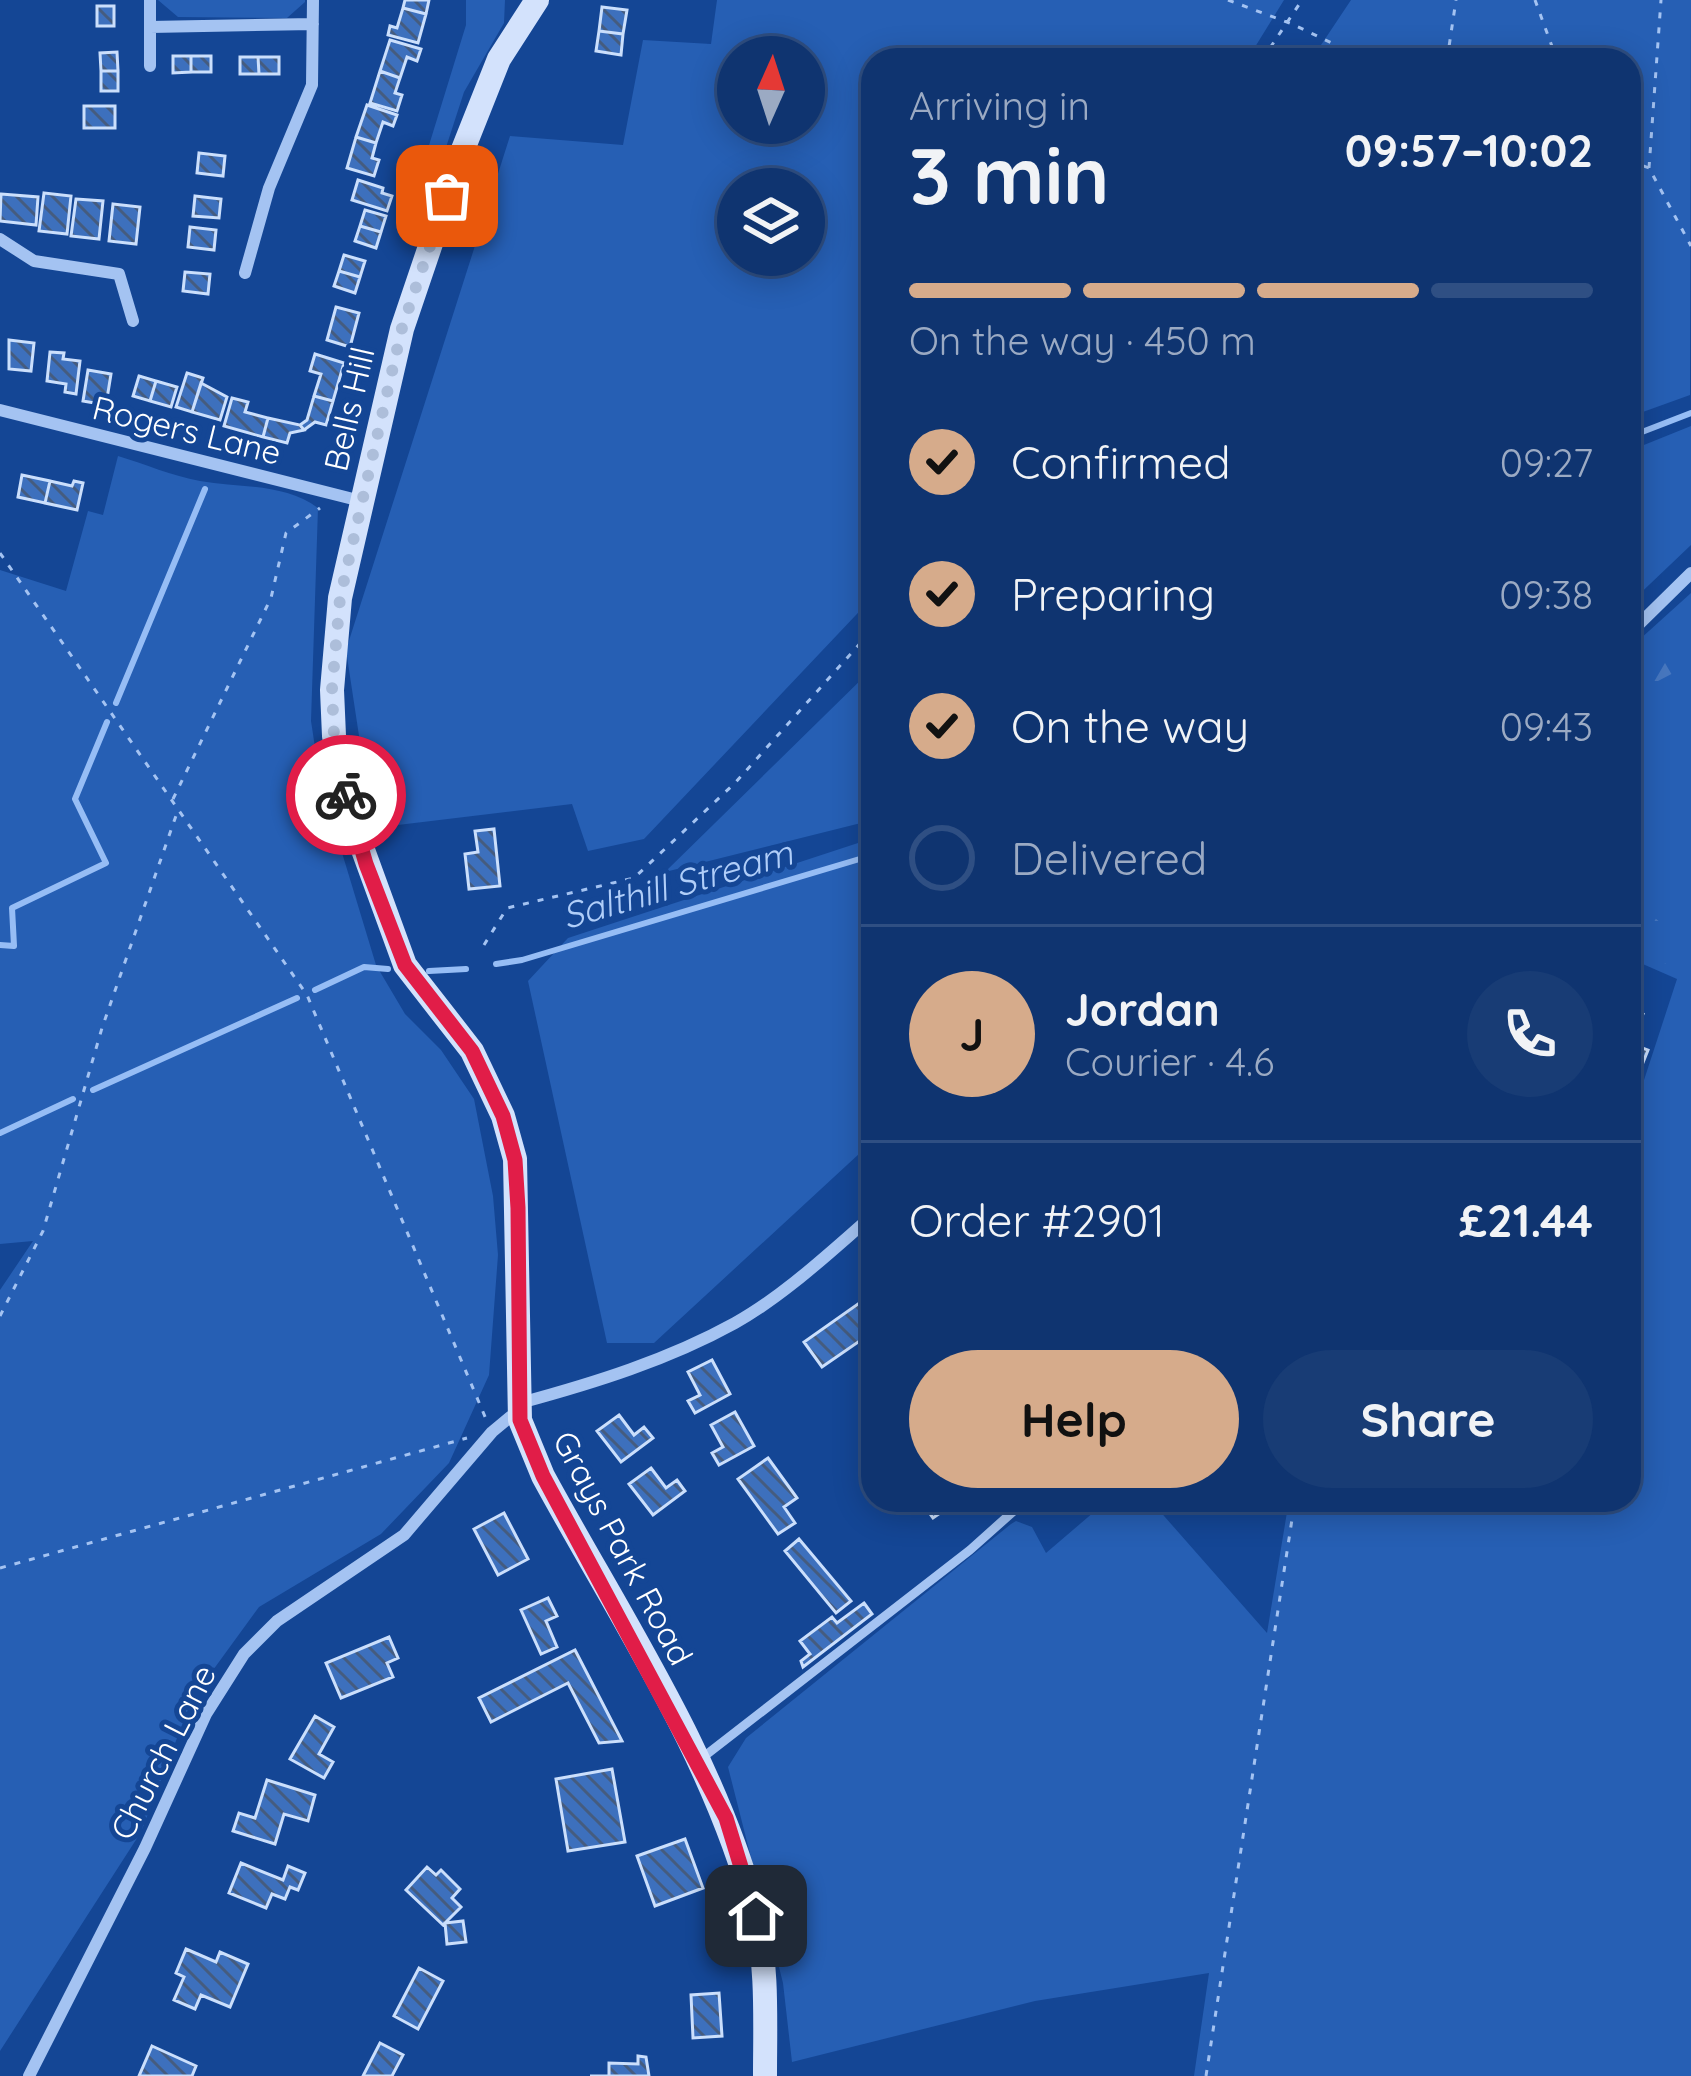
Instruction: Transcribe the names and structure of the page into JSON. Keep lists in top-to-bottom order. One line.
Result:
{"streets":{"main road":["Bells Hill","Grays Park Road"],"street":["Rogers Lane","Church Lane"]},"crossings":[["Bells Hill","Rogers Lane"],["Bells Hill","Grays Park Road"],["Rogers Lane","Grays Park Road"],["Grays Park Road","Church Lane"]],"water":["Salthill Stream"],"north":"top","page":{"heading":["3 min","Arriving in","09:57–10:02"],"panel":["Jordan","Courier · 4.6","Order #2901","£21.44"],"bar":"On the way · 450 m","list":[["Confirmed","09:27"],["Preparing","09:38"],["On the way","09:43"],"Delivered"],"round":"J","buttons":["Help","Share"]}}
